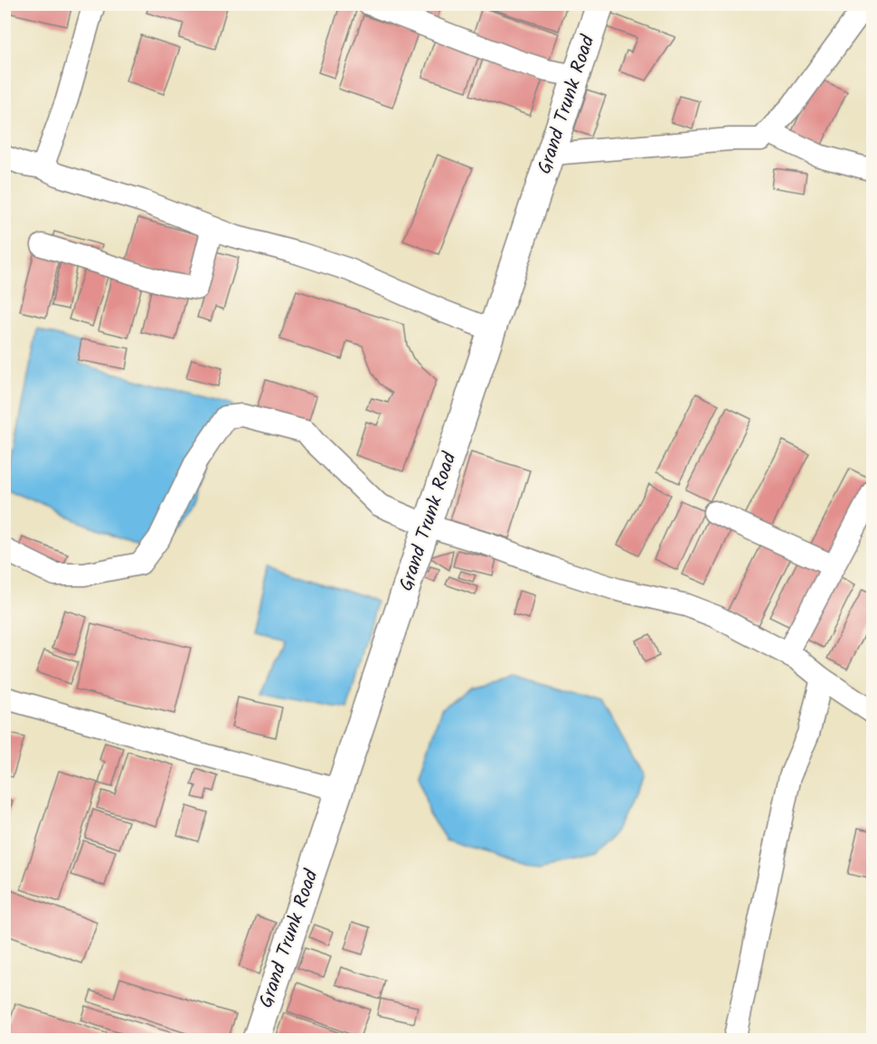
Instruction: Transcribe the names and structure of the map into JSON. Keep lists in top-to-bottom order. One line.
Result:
{"streets":{"main road":["Grand Trunk Road"]}}
